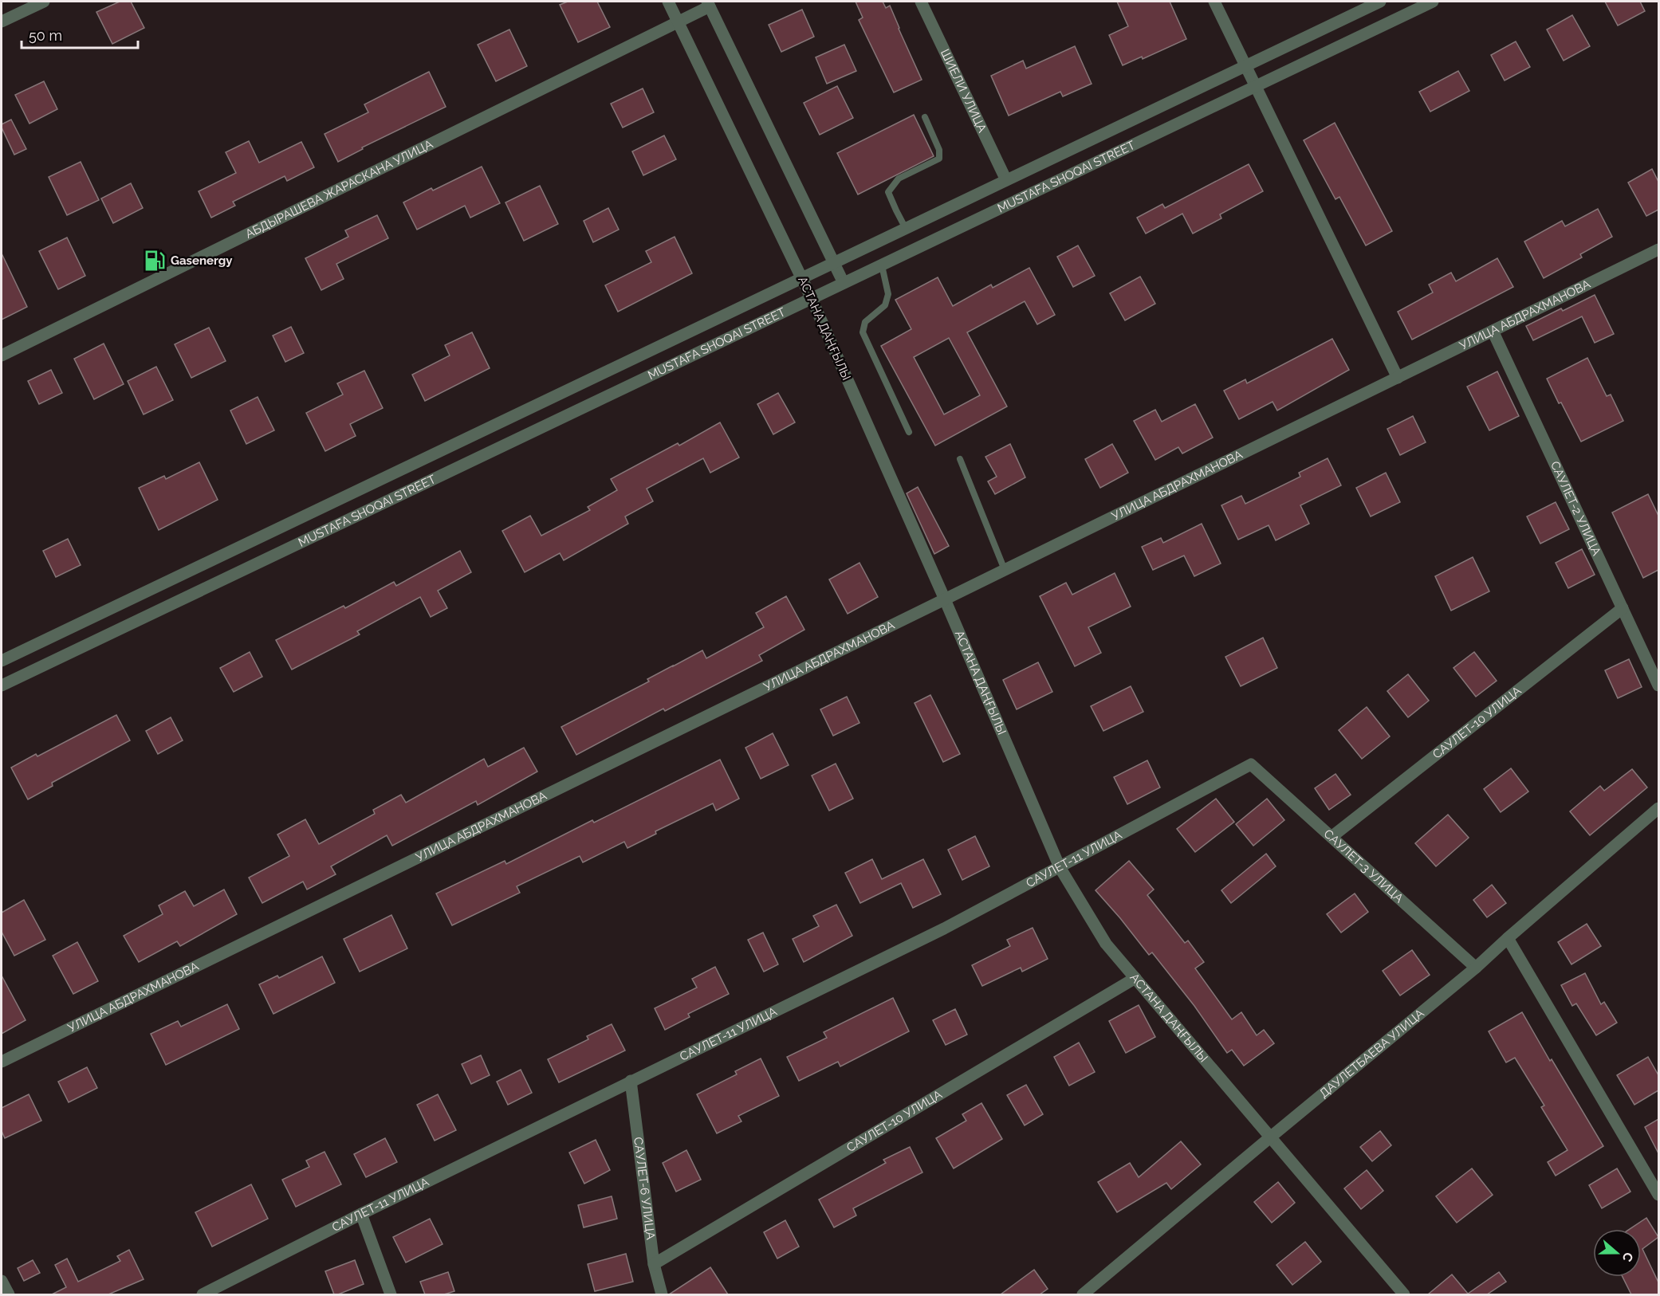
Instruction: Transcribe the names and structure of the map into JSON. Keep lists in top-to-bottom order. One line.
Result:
{"streets":{"street":["ШИЕЛИ УЛИЦА","MUSTAFA SHOQAI STREET","АБДЫРАШЕВА ЖАРАСКАНА УЛИЦА","УЛИЦА АБДРАХМАНОВА","АСТАНА ДАҢҒЫЛЫ","САУЛЕТ-2 УЛИЦА","САУЛЕТ-10 УЛИЦА","САУЛЕТ-11 УЛИЦА","САУЛЕТ-3 УЛИЦА","ДАУЛЕТБАЕВА УЛИЦА","САУЛЕТ-6 УЛИЦА"]},"crossings":[["ШИЕЛИ УЛИЦА","MUSTAFA SHOQAI STREET"],["MUSTAFA SHOQAI STREET","АСТАНА ДАҢҒЫЛЫ"],["АБДЫРАШЕВА ЖАРАСКАНА УЛИЦА","АСТАНА ДАҢҒЫЛЫ"],["УЛИЦА АБДРАХМАНОВА","АСТАНА ДАҢҒЫЛЫ"],["УЛИЦА АБДРАХМАНОВА","САУЛЕТ-2 УЛИЦА"],["АСТАНА ДАҢҒЫЛЫ","САУЛЕТ-10 УЛИЦА"],["АСТАНА ДАҢҒЫЛЫ","САУЛЕТ-11 УЛИЦА"],["АСТАНА ДАҢҒЫЛЫ","ДАУЛЕТБАЕВА УЛИЦА"],["САУЛЕТ-2 УЛИЦА","САУЛЕТ-10 УЛИЦА"],["САУЛЕТ-10 УЛИЦА","САУЛЕТ-3 УЛИЦА"],["САУЛЕТ-10 УЛИЦА","САУЛЕТ-6 УЛИЦА"],["САУЛЕТ-11 УЛИЦА","САУЛЕТ-3 УЛИЦА"],["САУЛЕТ-11 УЛИЦА","САУЛЕТ-6 УЛИЦА"],["САУЛЕТ-3 УЛИЦА","ДАУЛЕТБАЕВА УЛИЦА"]],"places":{"fuel station":["Gasenergy"]},"scale_bar":"50 m","north":"right"}
